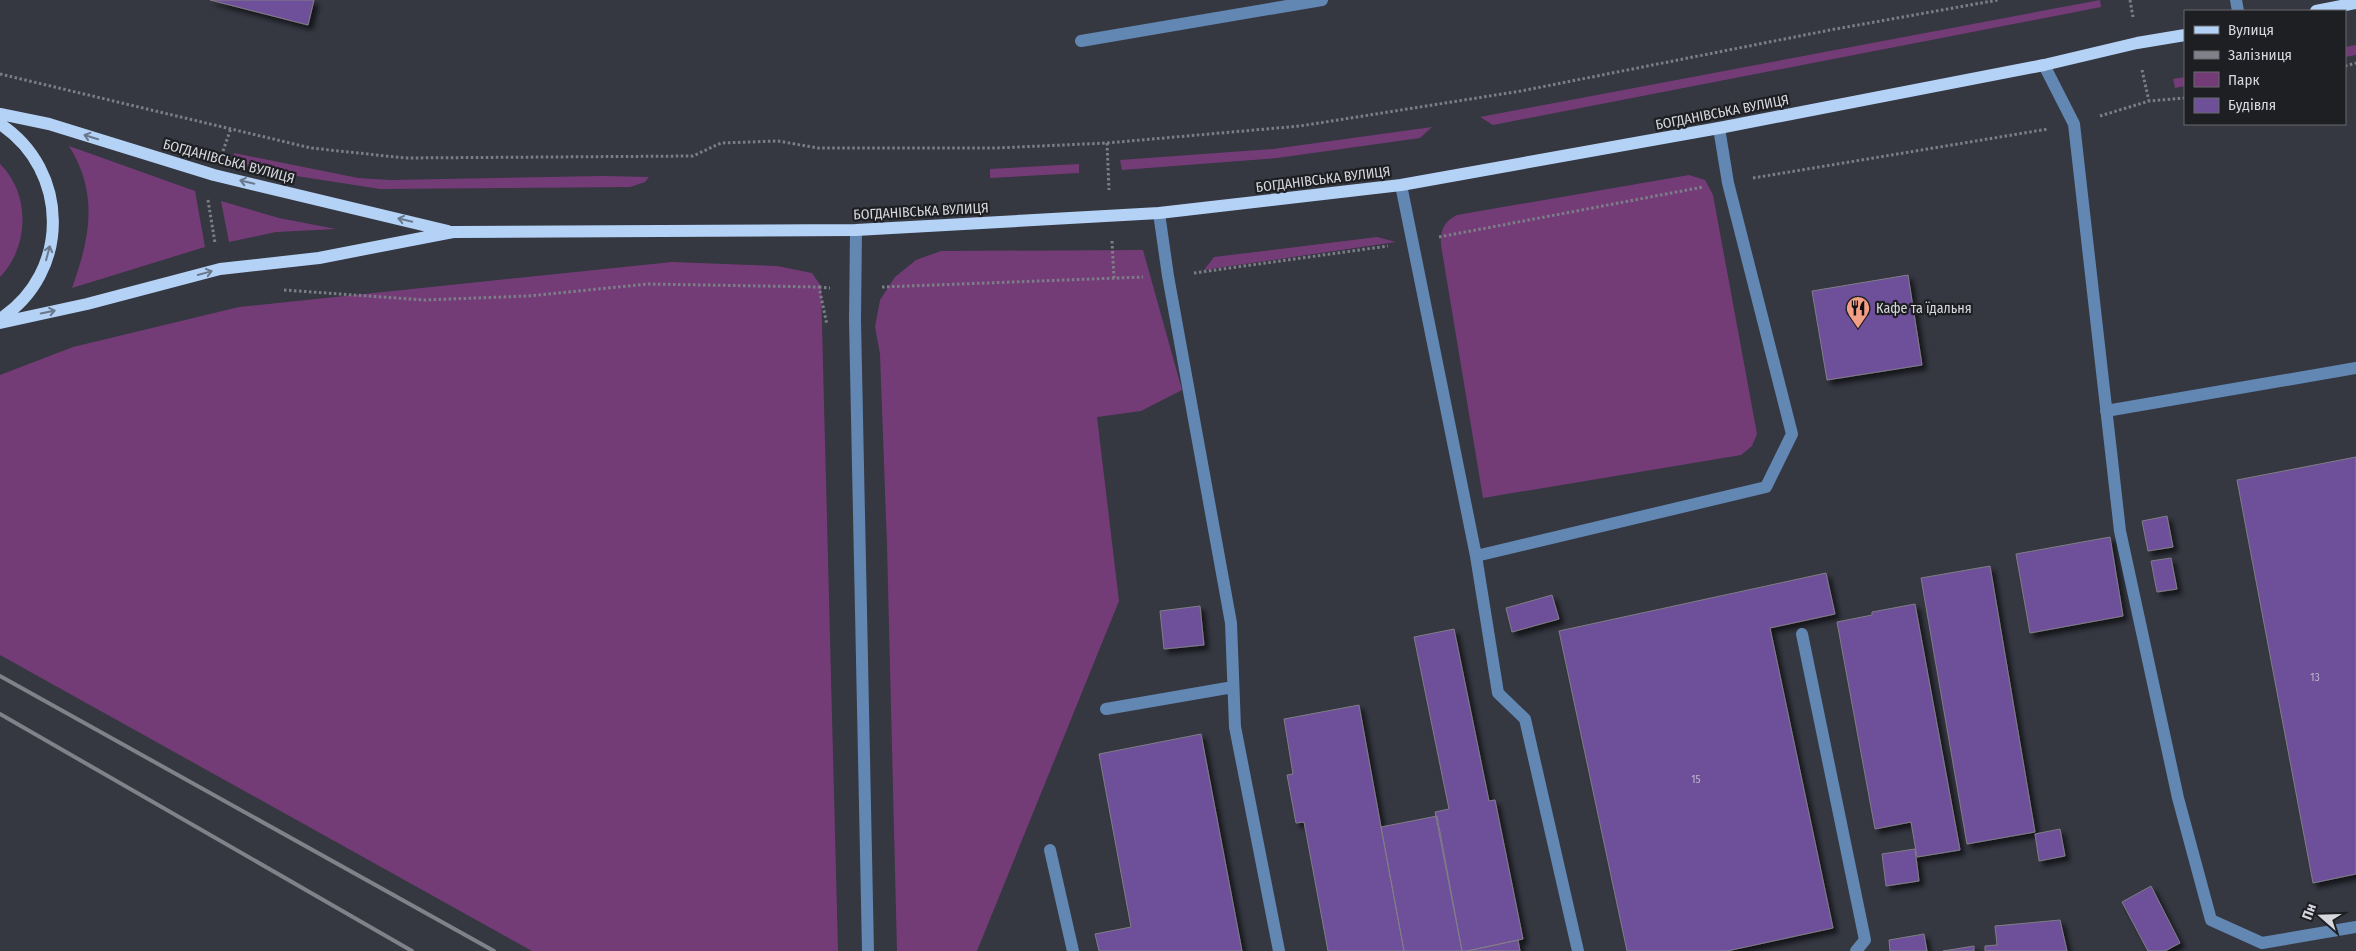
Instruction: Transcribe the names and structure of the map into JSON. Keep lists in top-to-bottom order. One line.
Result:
{"streets":{"main road":["БОГДАНІВСЬКА ВУЛИЦЯ"]},"places":{"restaurant":["Кафе та їдальня"]},"house_numbers":["13","15"],"legend":["Вулиця","Залізниця","Парк","Будівля"],"north":"left"}
